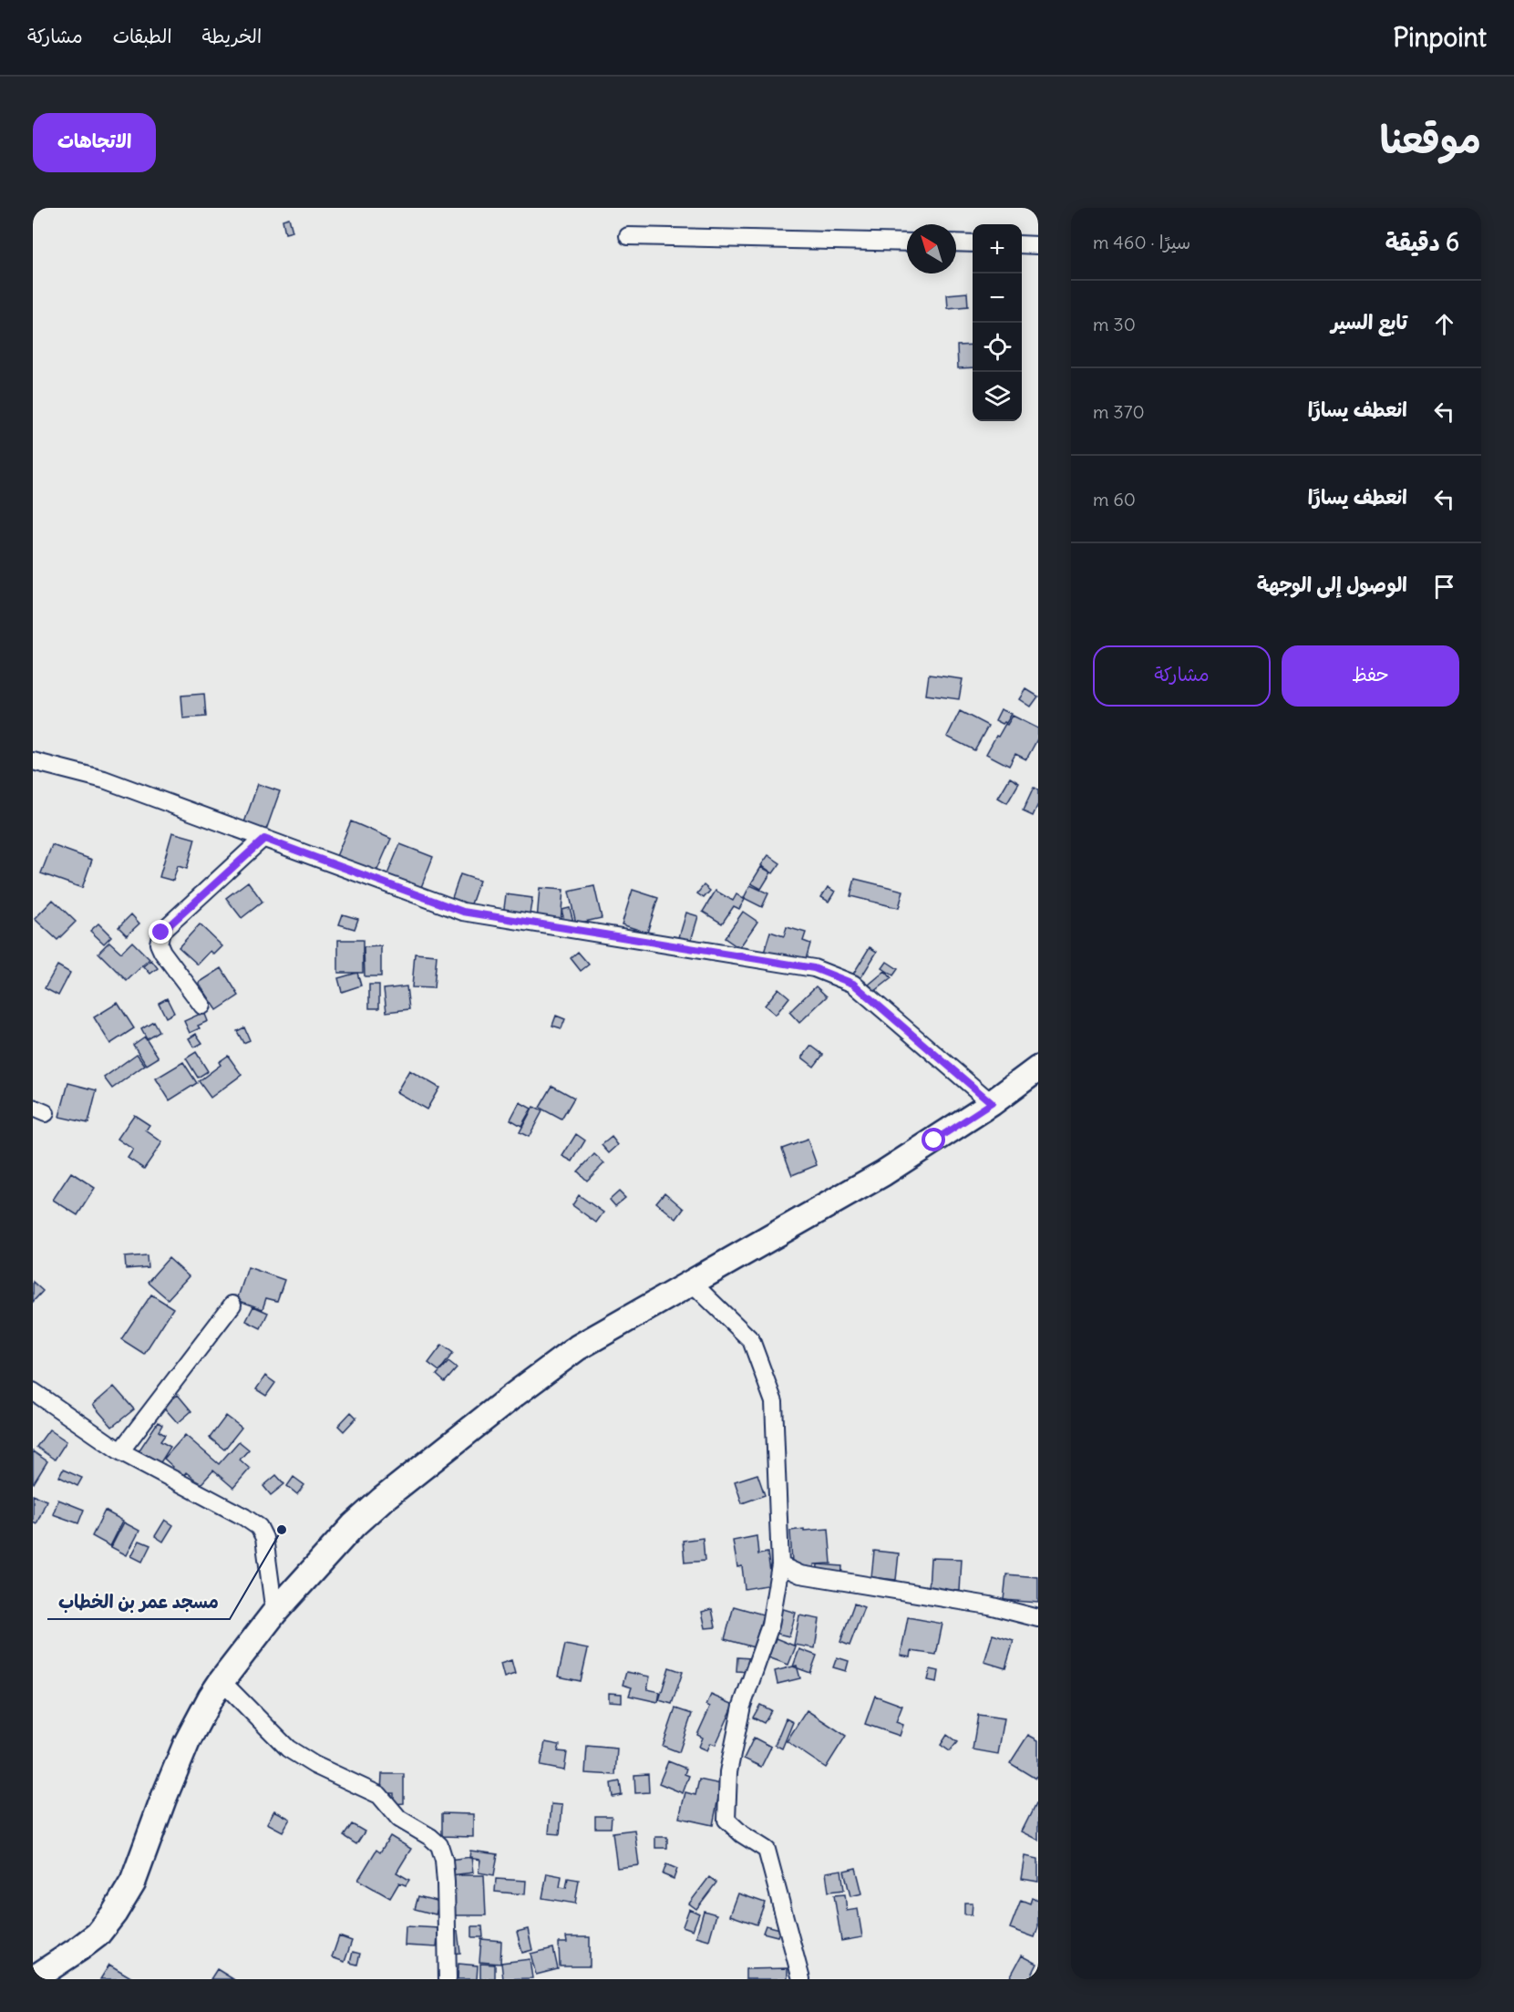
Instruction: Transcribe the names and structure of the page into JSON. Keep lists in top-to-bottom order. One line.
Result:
{"places":["مسجد عمر بن الخطاب"],"north":"top left","page":{"header":"Pinpoint","nav":["الخريطة","الطبقات","مشاركة"],"title":"موقعنا","buttons":["الاتجاهات",["حفظ","مشاركة"]],"heading":["6 دقيقة","سيرًا · 460 m"],"map_buttons":["+","−"],"list":[["تابع السير","30 m"],["انعطف يسارًا","370 m"],["انعطف يسارًا","60 m"],"الوصول إلى الوجهة"]}}
